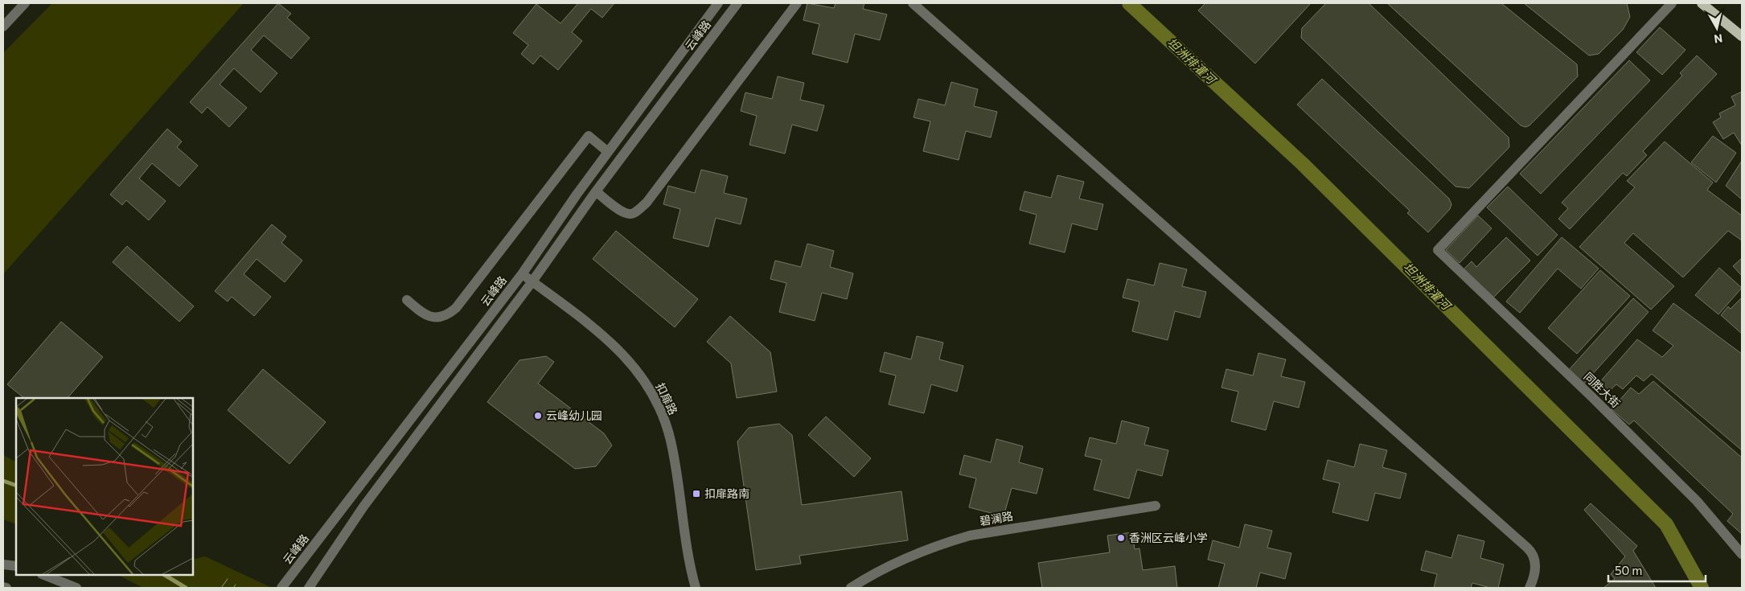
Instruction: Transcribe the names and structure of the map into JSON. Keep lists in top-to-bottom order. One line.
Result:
{"streets":{"street":["云峰路","同胜大街","扣扉路","碧澜路"]},"crossings":[["云峰路","扣扉路"]],"water":["坦洲排灌河"],"places":{"other":["云峰幼儿园","香洲区云峰小学"],"transit":["扣扉路南"]},"scale_bar":"50 m","north":"bottom"}
